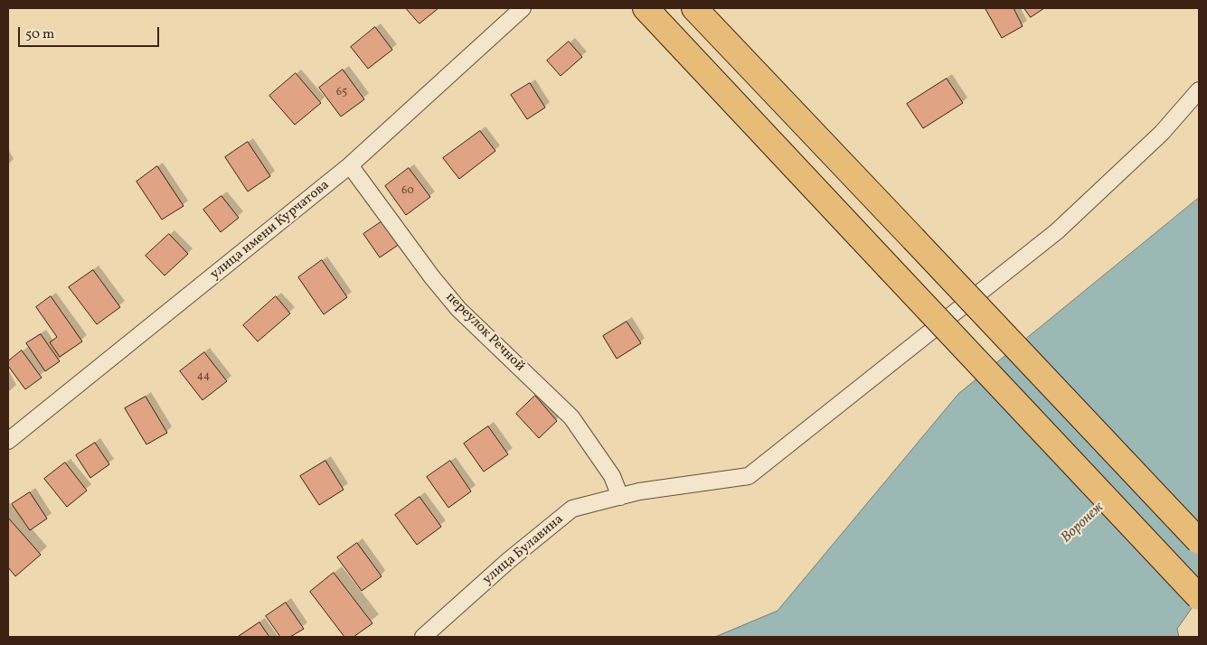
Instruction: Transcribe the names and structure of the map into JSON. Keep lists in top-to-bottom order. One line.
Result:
{"streets":{"street":["улица имени Курчатова","переулок Речной","улица Булавина"]},"crossings":[["улица имени Курчатова","переулок Речной"],["переулок Речной","улица Булавина"]],"water":["Воронеж"],"house_numbers":["65","60","44"],"scale_bar":"50 m"}
